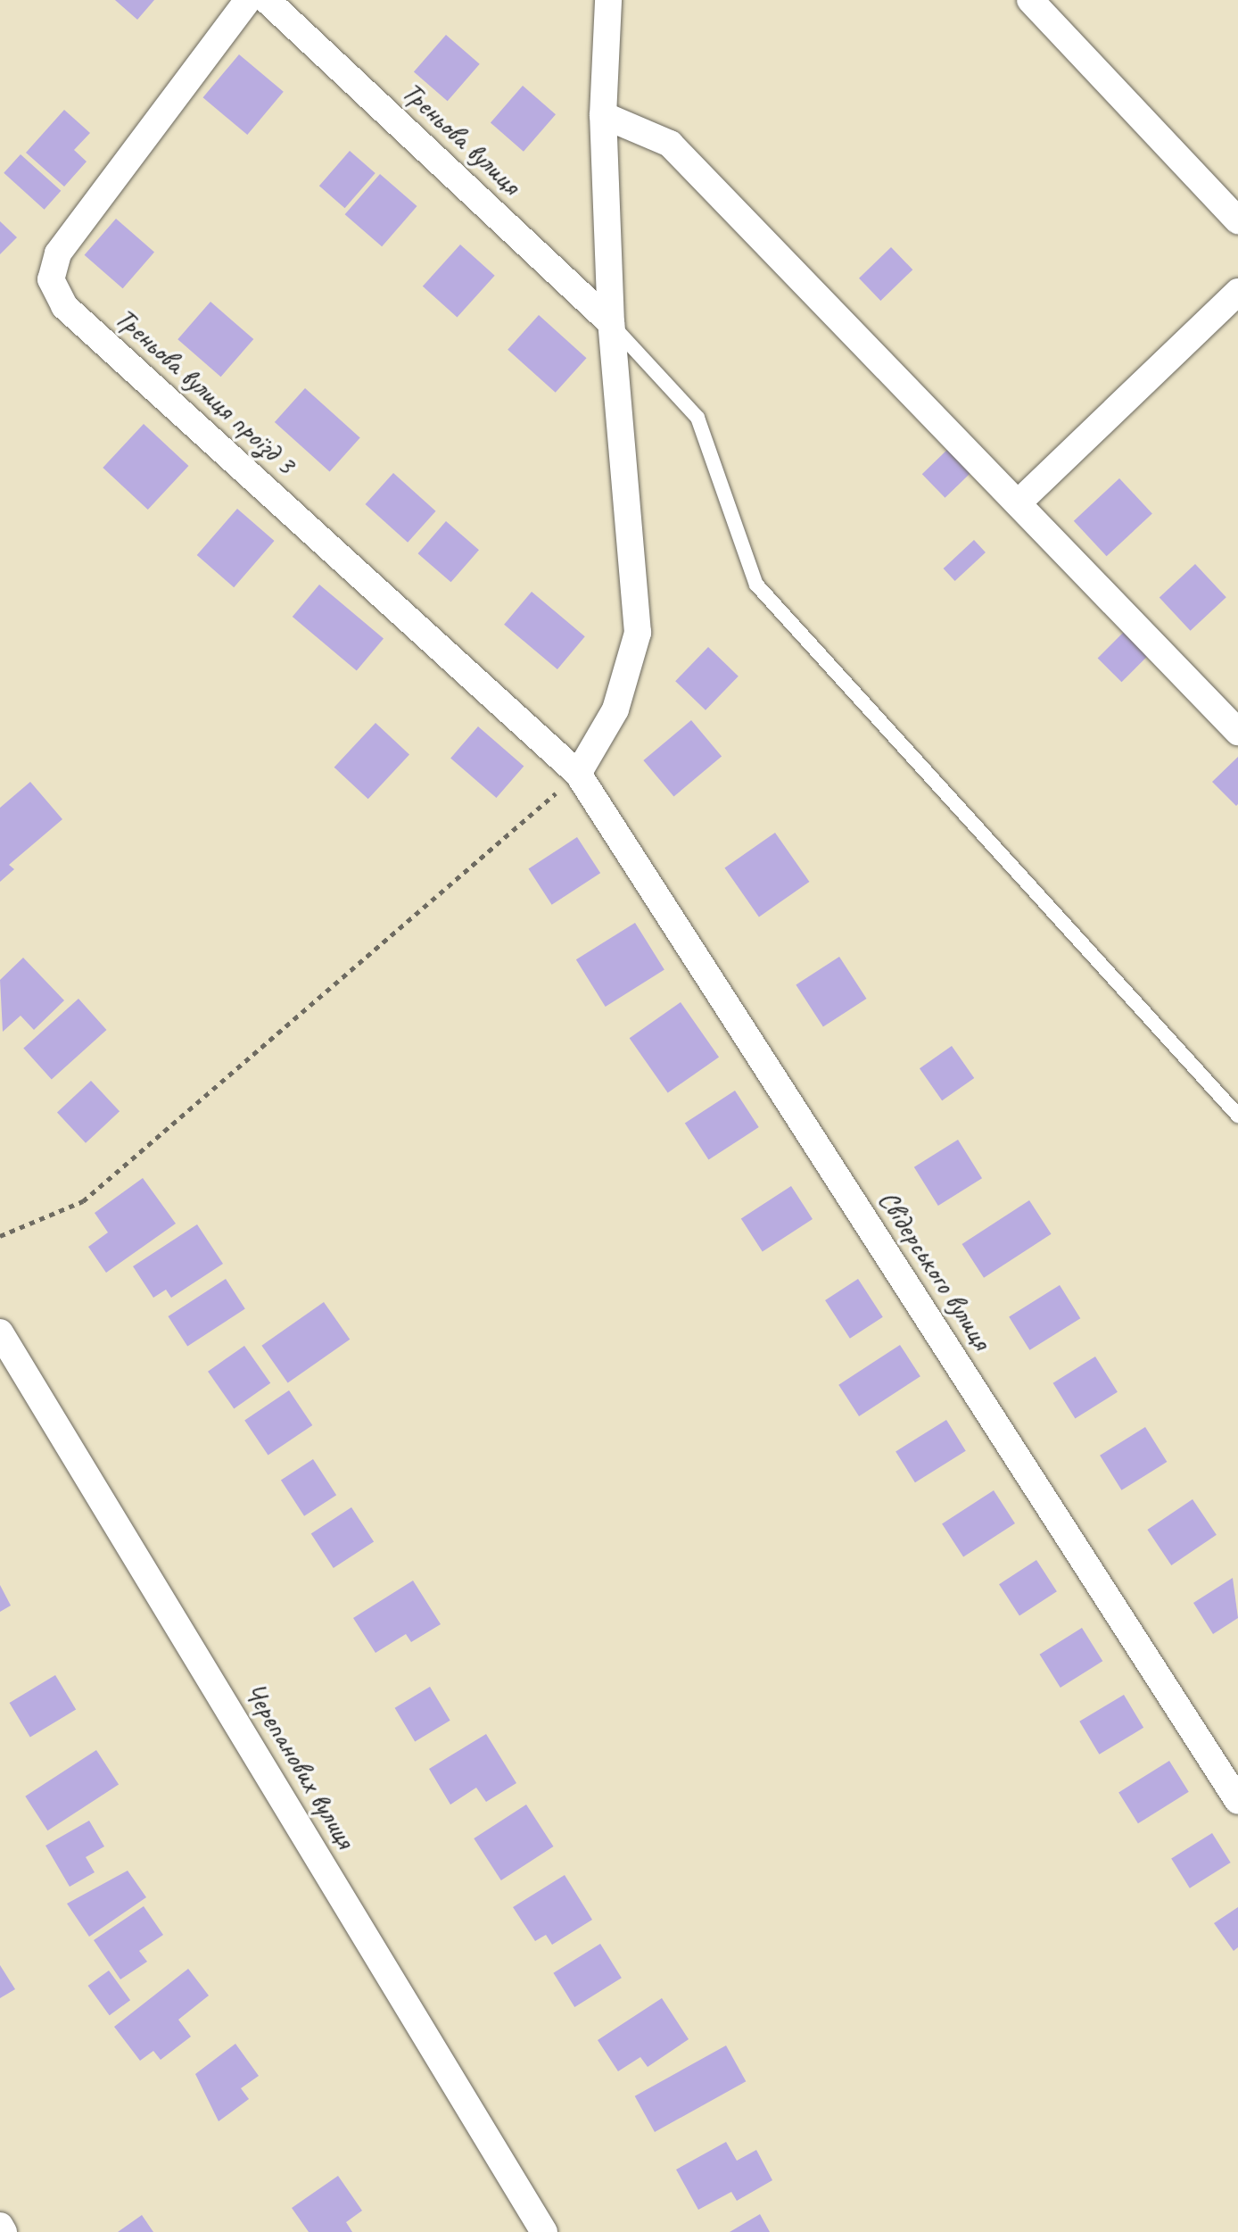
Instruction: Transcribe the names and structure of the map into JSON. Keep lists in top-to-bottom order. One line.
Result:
{"streets":{"street":["Треньова вулиця","Треньова вулиця проїзд 3","Свiдерського вулиця","Черепанових вулиця"]},"crossings":[["Треньова вулиця проїзд 3","Свiдерського вулиця"]]}
